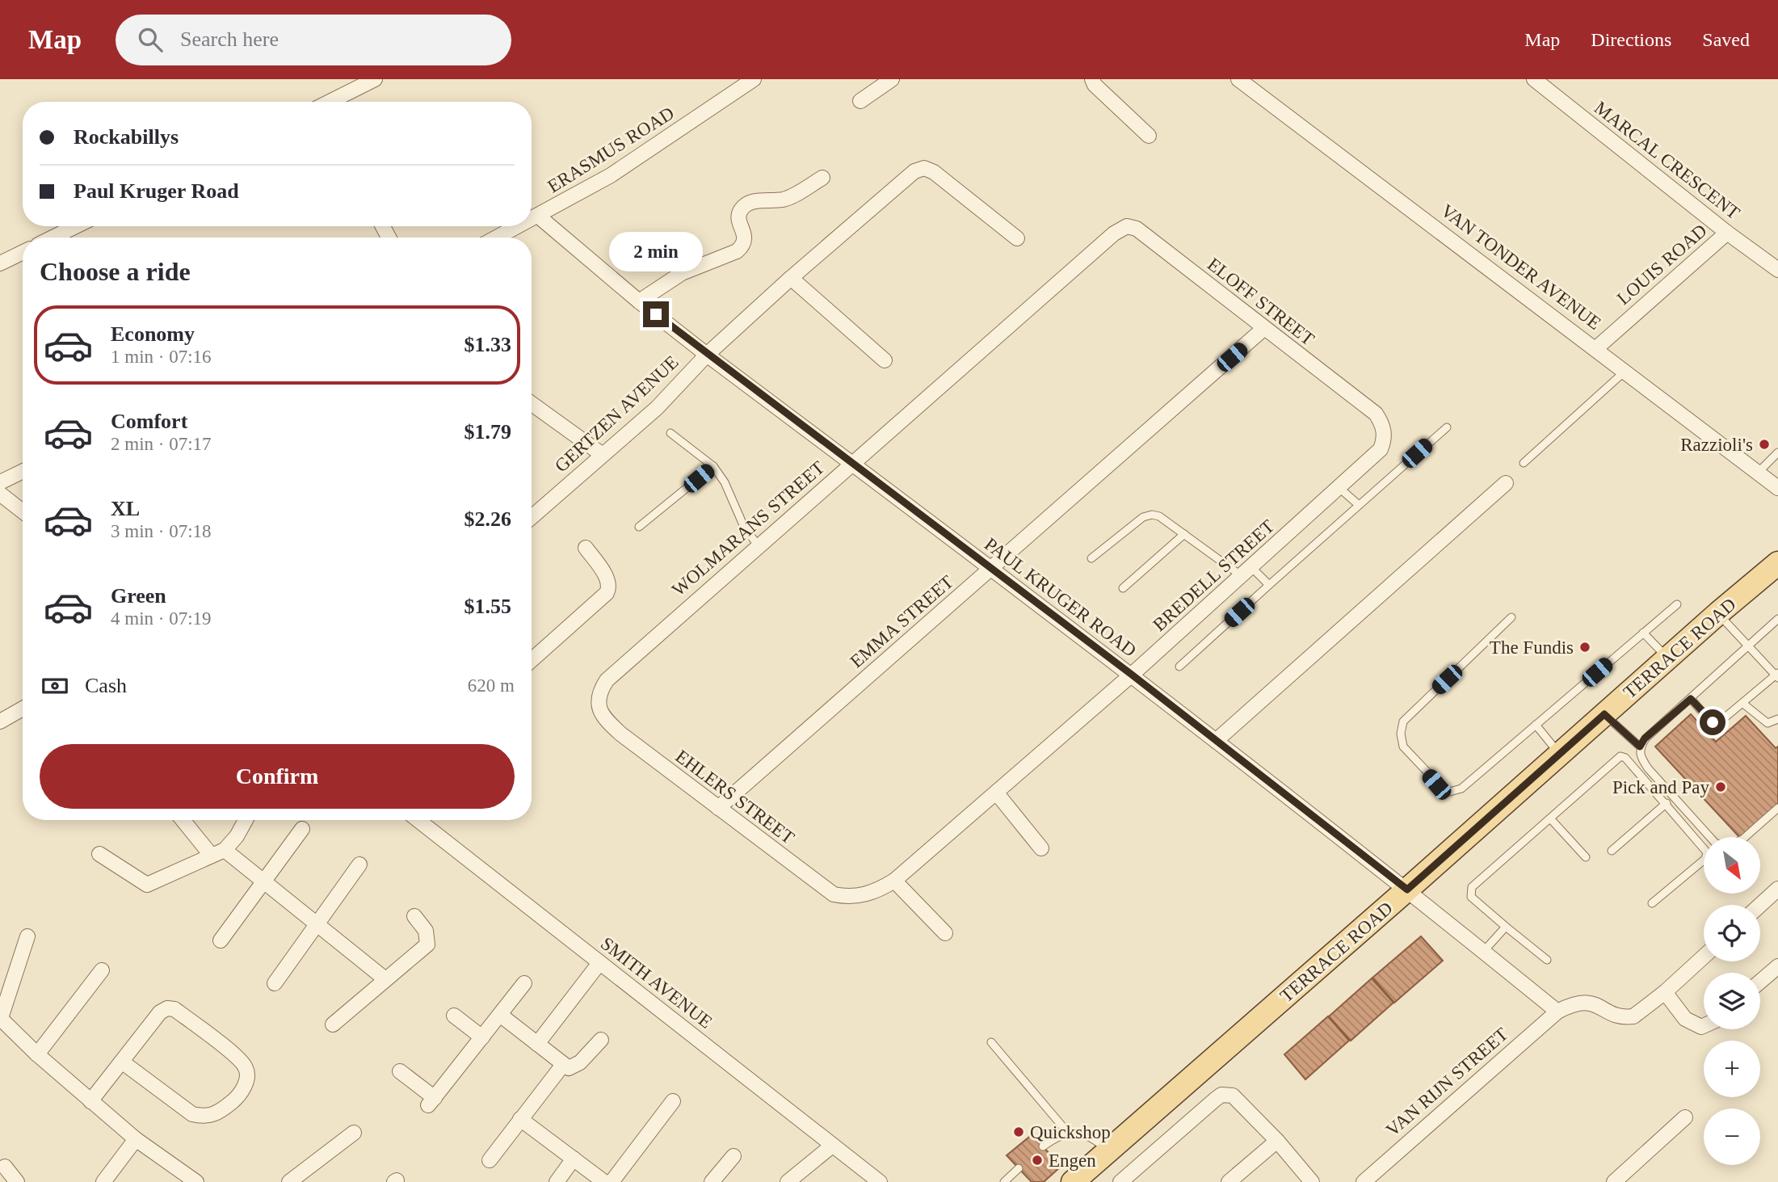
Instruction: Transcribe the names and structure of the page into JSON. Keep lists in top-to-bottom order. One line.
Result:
{"streets":{"main road":["TERRACE ROAD"],"street":["ERASMUS ROAD","MARCAL CRESCENT","LOUIS ROAD","VAN TONDER AVENUE","ELOFF STREET","GERTZEN AVENUE","WOLMARANS STREET","BREDELL STREET","PAUL KRUGER ROAD","EMMA STREET","EHLERS STREET","SMITH AVENUE","VAN RIJN STREET"]},"crossings":[["ERASMUS ROAD","PAUL KRUGER ROAD"],["MARCAL CRESCENT","LOUIS ROAD"],["LOUIS ROAD","VAN TONDER AVENUE"],["ELOFF STREET","WOLMARANS STREET"],["ELOFF STREET","BREDELL STREET"],["ELOFF STREET","EMMA STREET"],["GERTZEN AVENUE","PAUL KRUGER ROAD"],["WOLMARANS STREET","PAUL KRUGER ROAD"],["WOLMARANS STREET","EHLERS STREET"],["BREDELL STREET","PAUL KRUGER ROAD"],["BREDELL STREET","EHLERS STREET"],["PAUL KRUGER ROAD","EMMA STREET"],["PAUL KRUGER ROAD","TERRACE ROAD"],["PAUL KRUGER ROAD","VAN RIJN STREET"],["EMMA STREET","EHLERS STREET"]],"places":["Razzioli's","The Fundis","Pick and Pay","Quickshop","Engen"],"north":"bottom right","page":{"header":"Map","search":"Search here","nav":["Map","Directions","Saved"],"banner":["Rockabillys","Paul Kruger Road"],"bubble":"2 min","heading":"Choose a ride","list":[{"name":"Economy","note":"1 min · 07:16","value":"$1.33"},{"name":"Comfort","note":"2 min · 07:17","value":"$1.79"},{"name":"XL","note":"3 min · 07:18","value":"$2.26"},{"name":"Green","note":"4 min · 07:19","value":"$1.55"}],"pay":["Cash","620 m"],"buttons":"Confirm","map_buttons":["+","−"]}}
